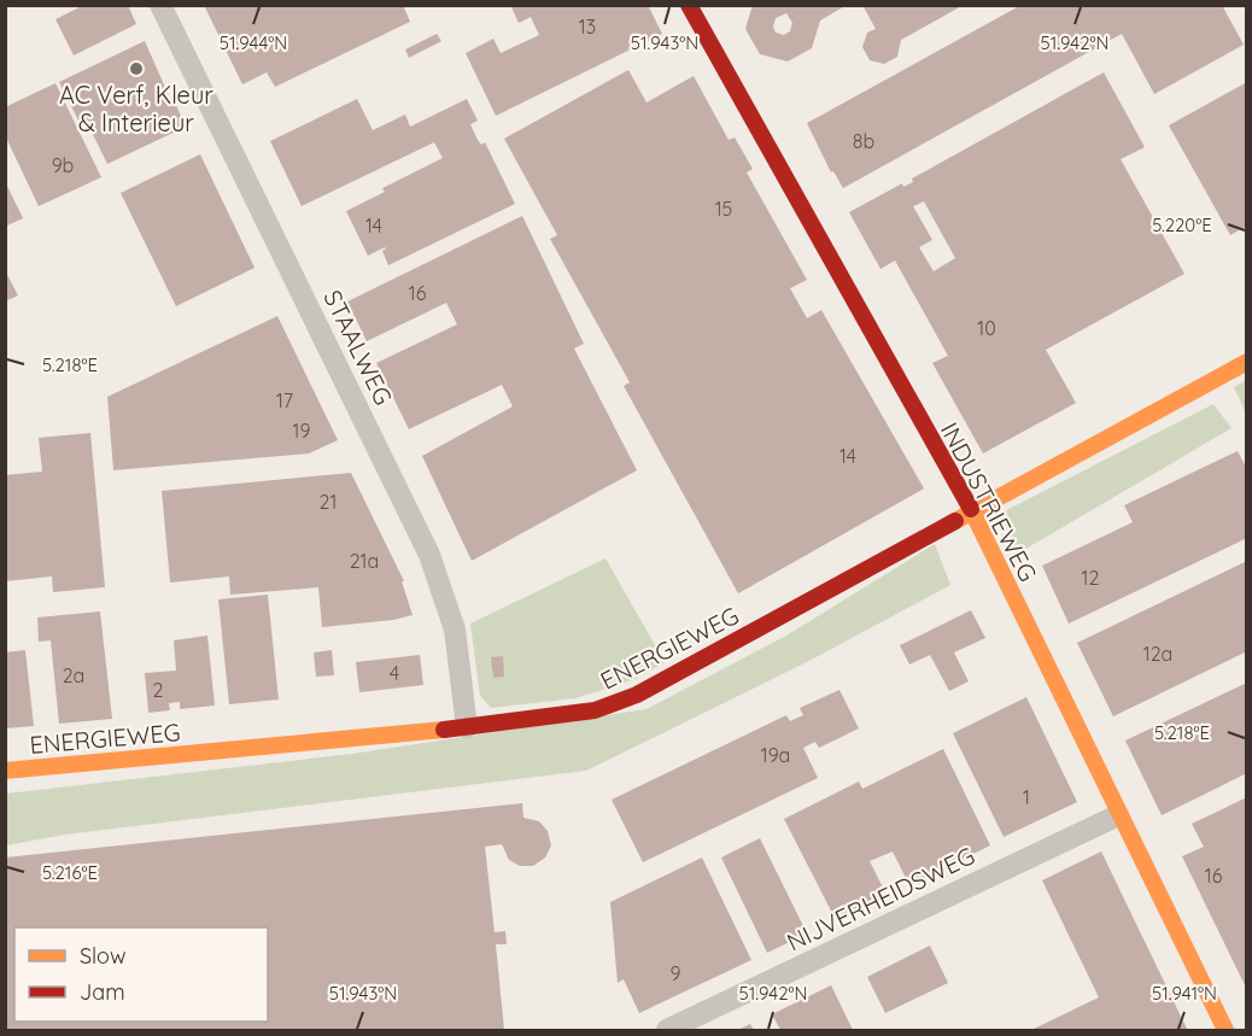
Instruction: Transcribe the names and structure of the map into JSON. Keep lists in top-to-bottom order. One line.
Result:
{"streets":{"street":["STAALWEG","INDUSTRIEWEG","ENERGIEWEG","NIJVERHEIDSWEG"]},"crossings":[["STAALWEG","ENERGIEWEG"],["INDUSTRIEWEG","ENERGIEWEG"],["INDUSTRIEWEG","NIJVERHEIDSWEG"]],"places":["AC Verf, Kleur & Interieur"],"house_numbers":["13","8b","9b","15","14","16","10","17","19","14","21","21a","12","12a","4","2a","2","19a","1","16","9"],"legend":["Slow","Jam"],"coordinates":["51.944°N","51.943°N","51.942°N","5.220°E","5.218°E","5.216°E","51.941°N"]}
